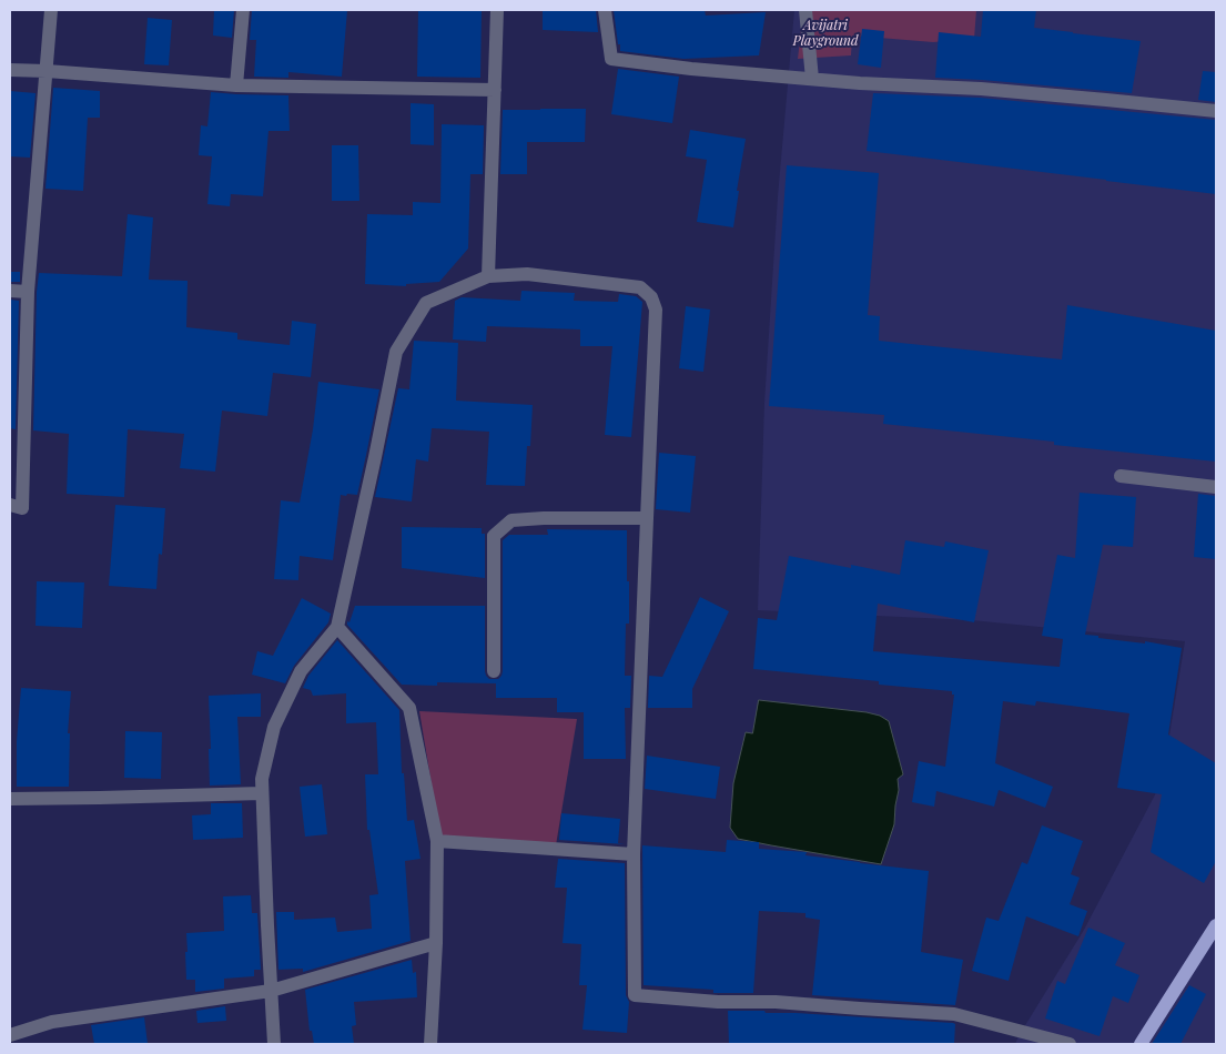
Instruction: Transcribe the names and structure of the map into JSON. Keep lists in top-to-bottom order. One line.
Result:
{"parks":["Avijatri Playground"]}
